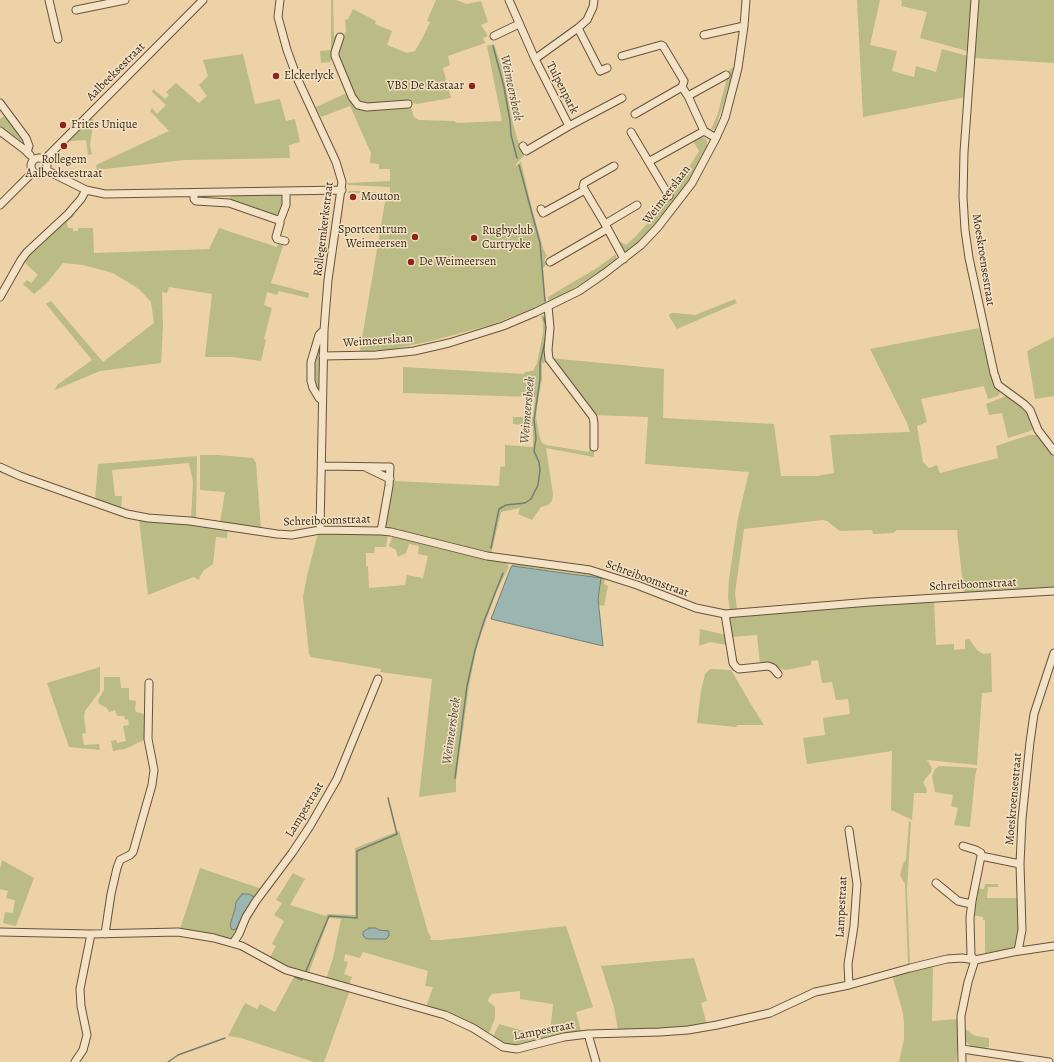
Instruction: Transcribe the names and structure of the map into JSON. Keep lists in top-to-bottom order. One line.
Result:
{"streets":{"street":["Aalbeeksestraat","Tulpenpark","Weimeerslaan","Rollegemkerkstraat","Moeskroensestraat","Schreiboomstraat","Lampestraat"]},"crossings":[["Weimeerslaan","Rollegemkerkstraat"],["Rollegemkerkstraat","Schreiboomstraat"],["Moeskroensestraat","Lampestraat"]],"water":["Weimeersbeek"],"places":["Elckerlyck","VBS De Kastaar","Frites Unique","Rollegem Aalbeeksestraat","Mouton","Sportcentrum Weimeersen","Rugbyclub Curtrycke","De Weimeersen"]}
